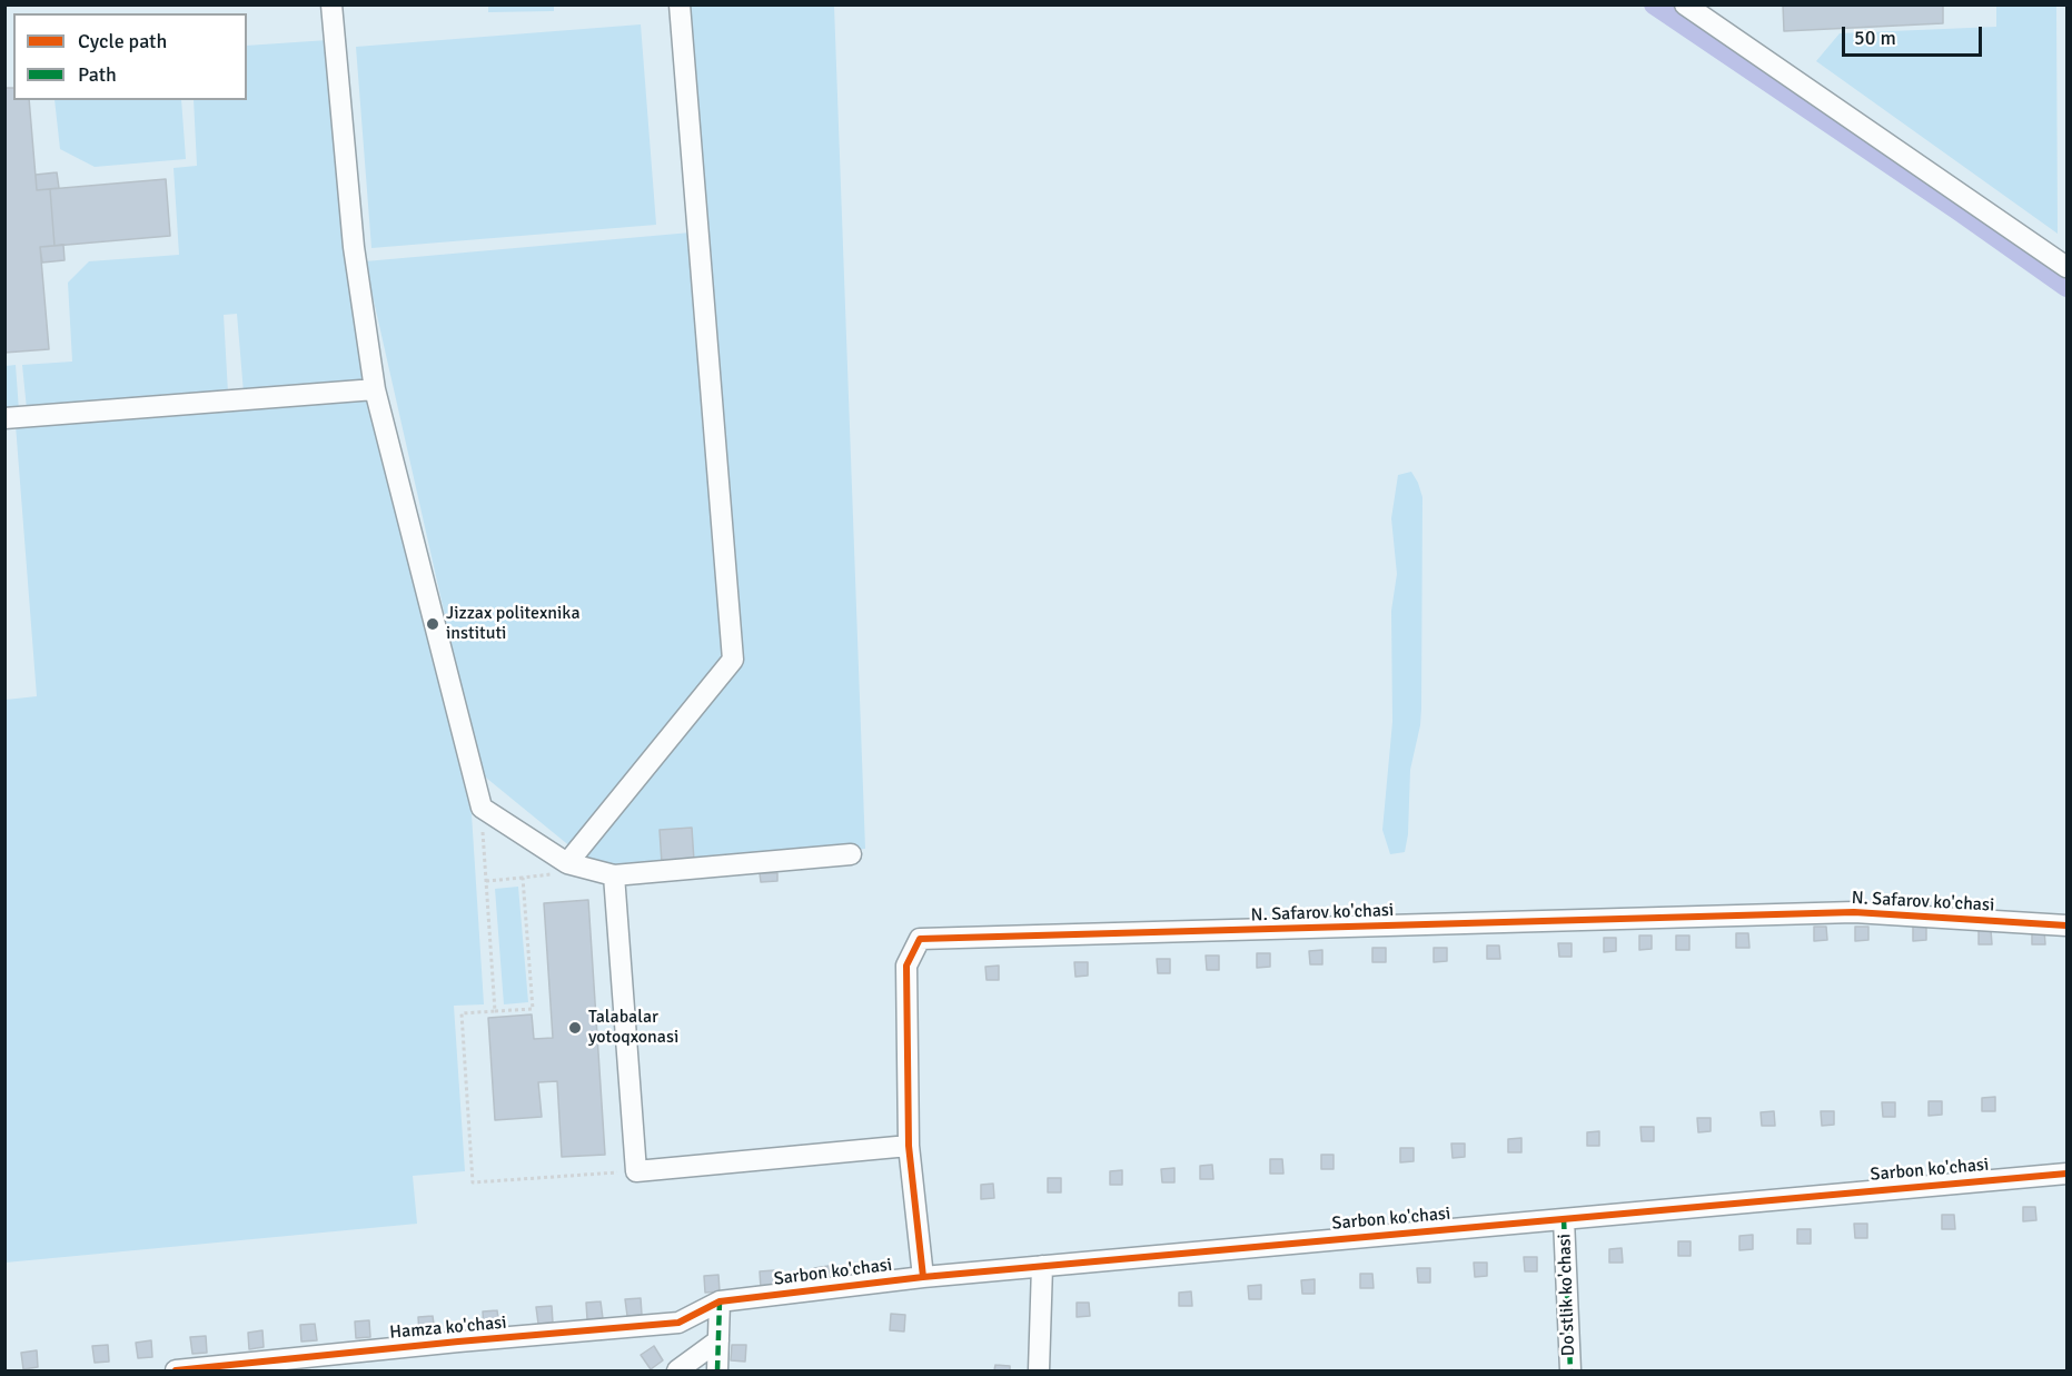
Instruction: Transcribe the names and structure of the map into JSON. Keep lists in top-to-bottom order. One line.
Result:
{"streets":{"street":["N. Safarov ko'chasi","Sarbon ko'chasi","Do'stlik ko'chasi","Hamza ko'chasi"]},"crossings":[["N. Safarov ko'chasi","Sarbon ko'chasi"],["Sarbon ko'chasi","Do'stlik ko'chasi"],["Sarbon ko'chasi","Hamza ko'chasi"]],"places":["Jizzax politexnika instituti","Talabalar yotoqxonasi"],"legend":["Cycle path","Path"],"scale_bar":"50 m"}
